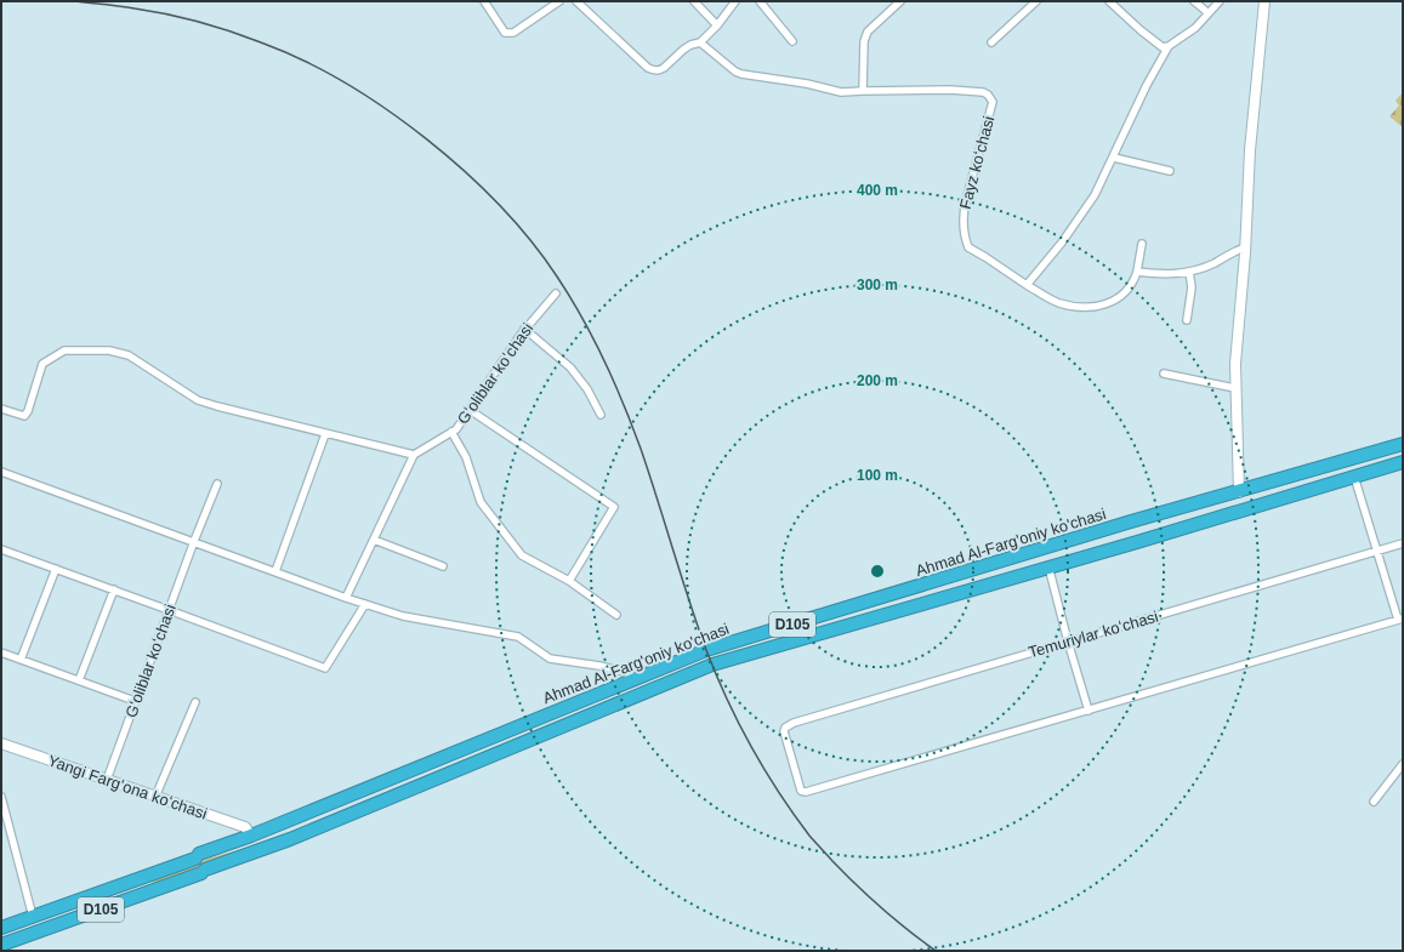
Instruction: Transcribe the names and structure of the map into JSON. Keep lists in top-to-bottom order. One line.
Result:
{"streets":{"highway":["Ahmad Al-Farg'oniy ko'chasi","D105"],"street":["Fayz koʻchasi","Gʻoliblar koʻchasi","Temuriylar koʻchasi","Yangi Fargʻona koʻchasi"]},"crossings":[["Gʻoliblar koʻchasi","Yangi Fargʻona koʻchasi"],["Ahmad Al-Farg'oniy ko'chasi","Yangi Fargʻona koʻchasi"]],"rings":["400 m","300 m","200 m","100 m"]}
